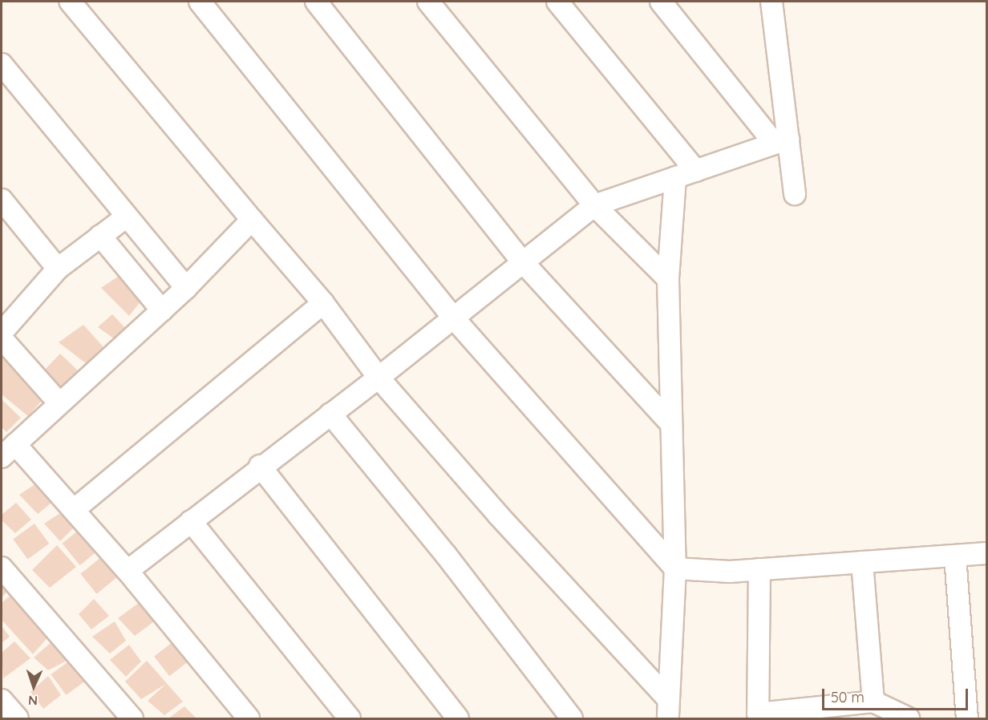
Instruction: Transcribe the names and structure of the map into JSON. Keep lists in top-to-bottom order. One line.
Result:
{"scale_bar":"50 m","north":"bottom"}
